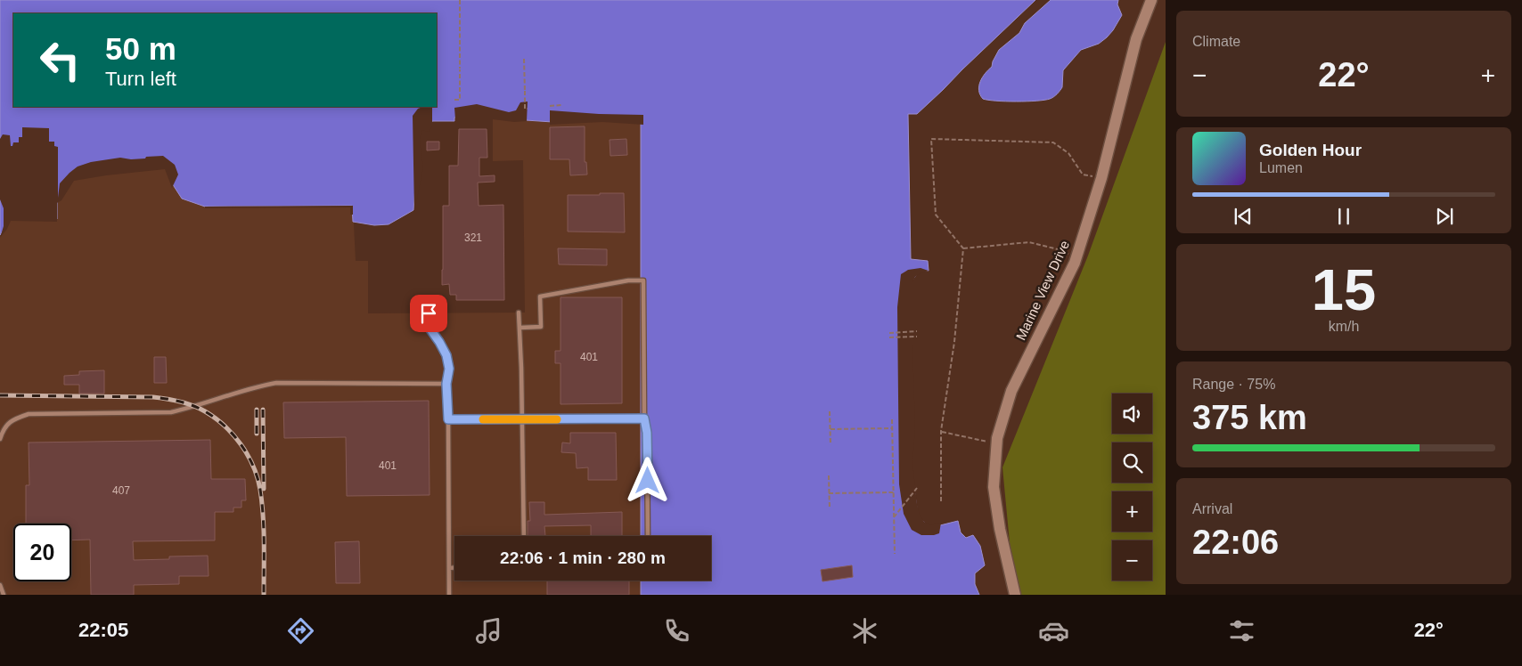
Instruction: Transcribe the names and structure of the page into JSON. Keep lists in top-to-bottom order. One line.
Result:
{"streets":{"main road":["Marine View Drive"]},"house_numbers":["321","401","401","407"],"page":{"tile":["Climate",["15","km/h"],["Range · 75%","375 km"],["Arrival","22:06"]],"turn":["50 m","Turn left"],"heat":["−","22°","+"],"song":["Golden Hour","Lumen"],"map_buttons":["+","−"],"limit":"20","trip":"22:06 · 1 min · 280 m","tabs":["22:05","22°"]}}
